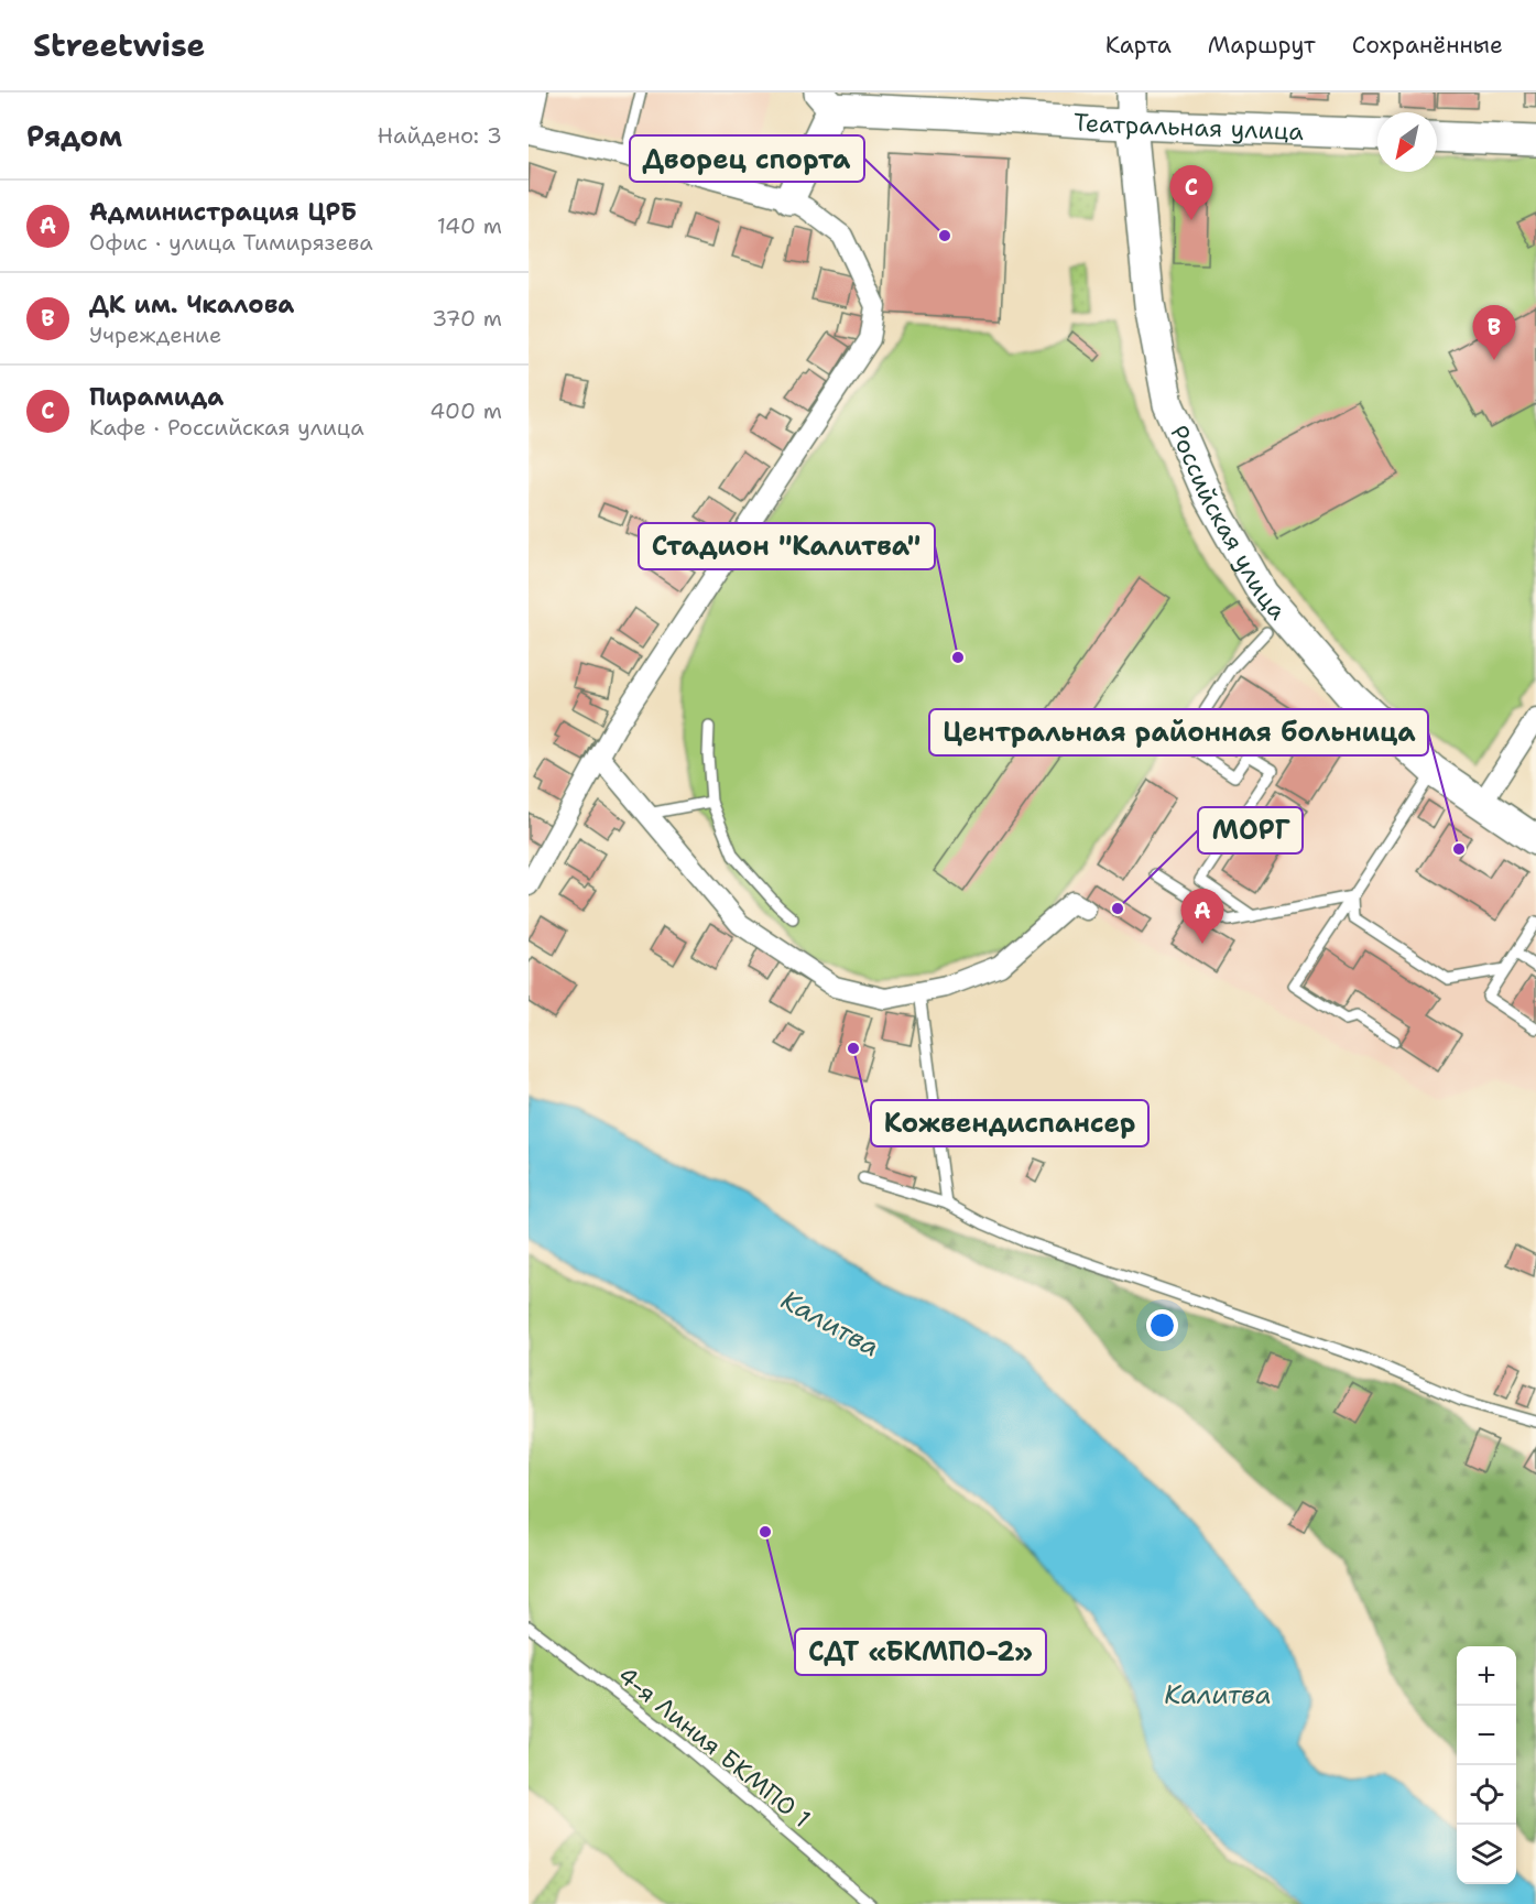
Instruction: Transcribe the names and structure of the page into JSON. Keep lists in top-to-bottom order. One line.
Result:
{"streets":{"street":["Театральная улица","Российская улица"],"lane":["4-я Линия БКМПО 1"]},"crossings":[["Театральная улица","Российская улица"]],"water":["Калитва"],"places":["Дворец спорта","Стадион \"Калитва\"","Центральная районная больница","МОРГ","Кожвендиспансер","СДТ «БКМПО-2»"],"north":"bottom left","page":{"header":"Streetwise","nav":["Карта","Маршрут","Сохранённые"],"heading":["Рядом","Найдено: 3"],"pins":["C","B","A"],"list":[{"mark":"A","name":"Администрация ЦРБ","note":"Офис · улица Тимирязева","value":"140 m"},{"mark":"B","name":"ДК им. Чкалова","note":"Учреждение","value":"370 m"},{"mark":"C","name":"Пирамида","note":"Кафе · Российская улица","value":"400 m"}],"map_buttons":["+","−"]}}
